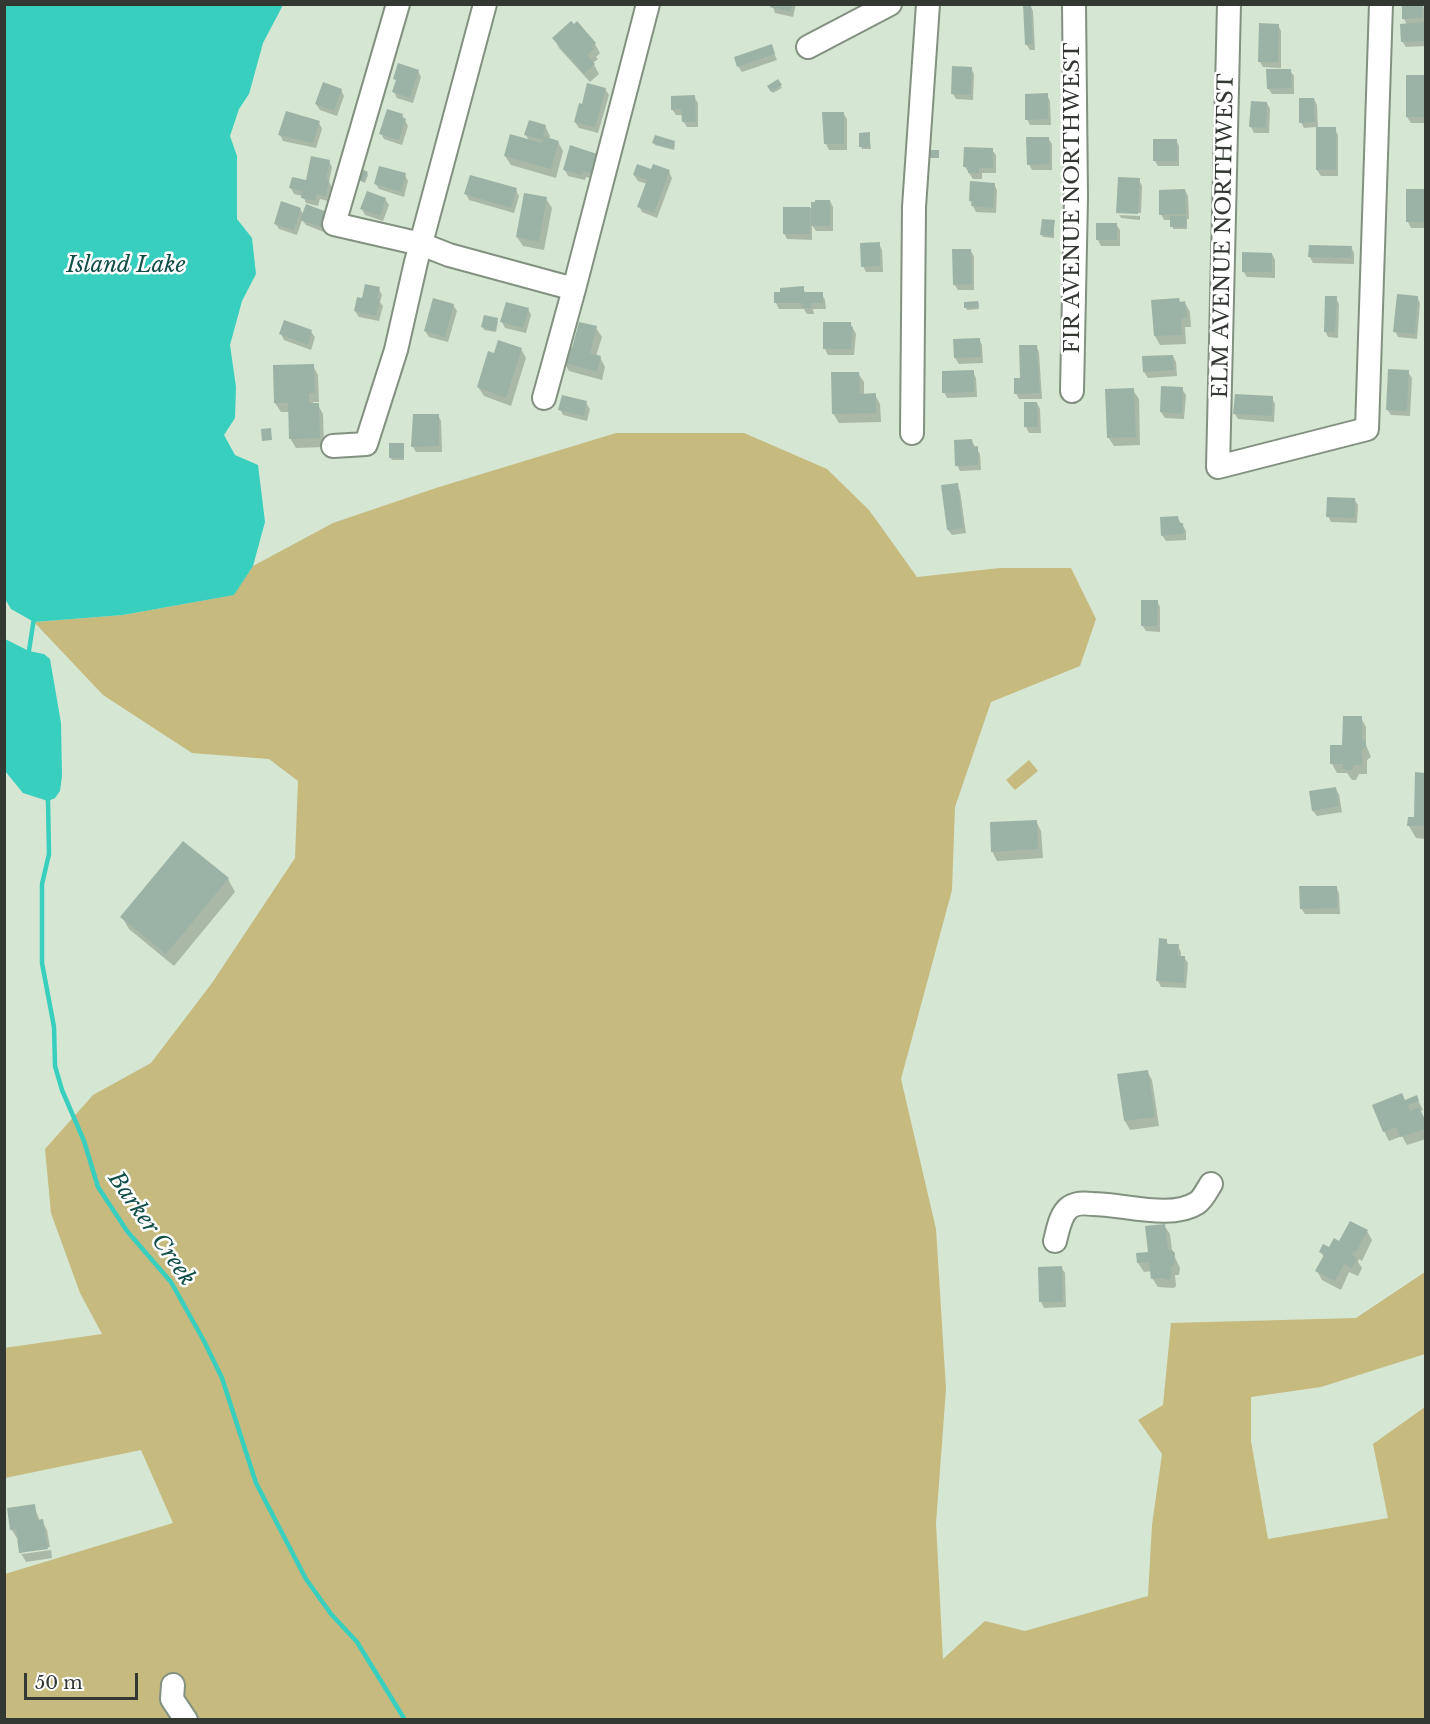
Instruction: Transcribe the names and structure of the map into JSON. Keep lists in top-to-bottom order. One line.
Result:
{"streets":{"street":["FIR AVENUE NORTHWEST","ELM AVENUE NORTHWEST"]},"water":["Island Lake","Barker Creek"],"scale_bar":"50 m"}
